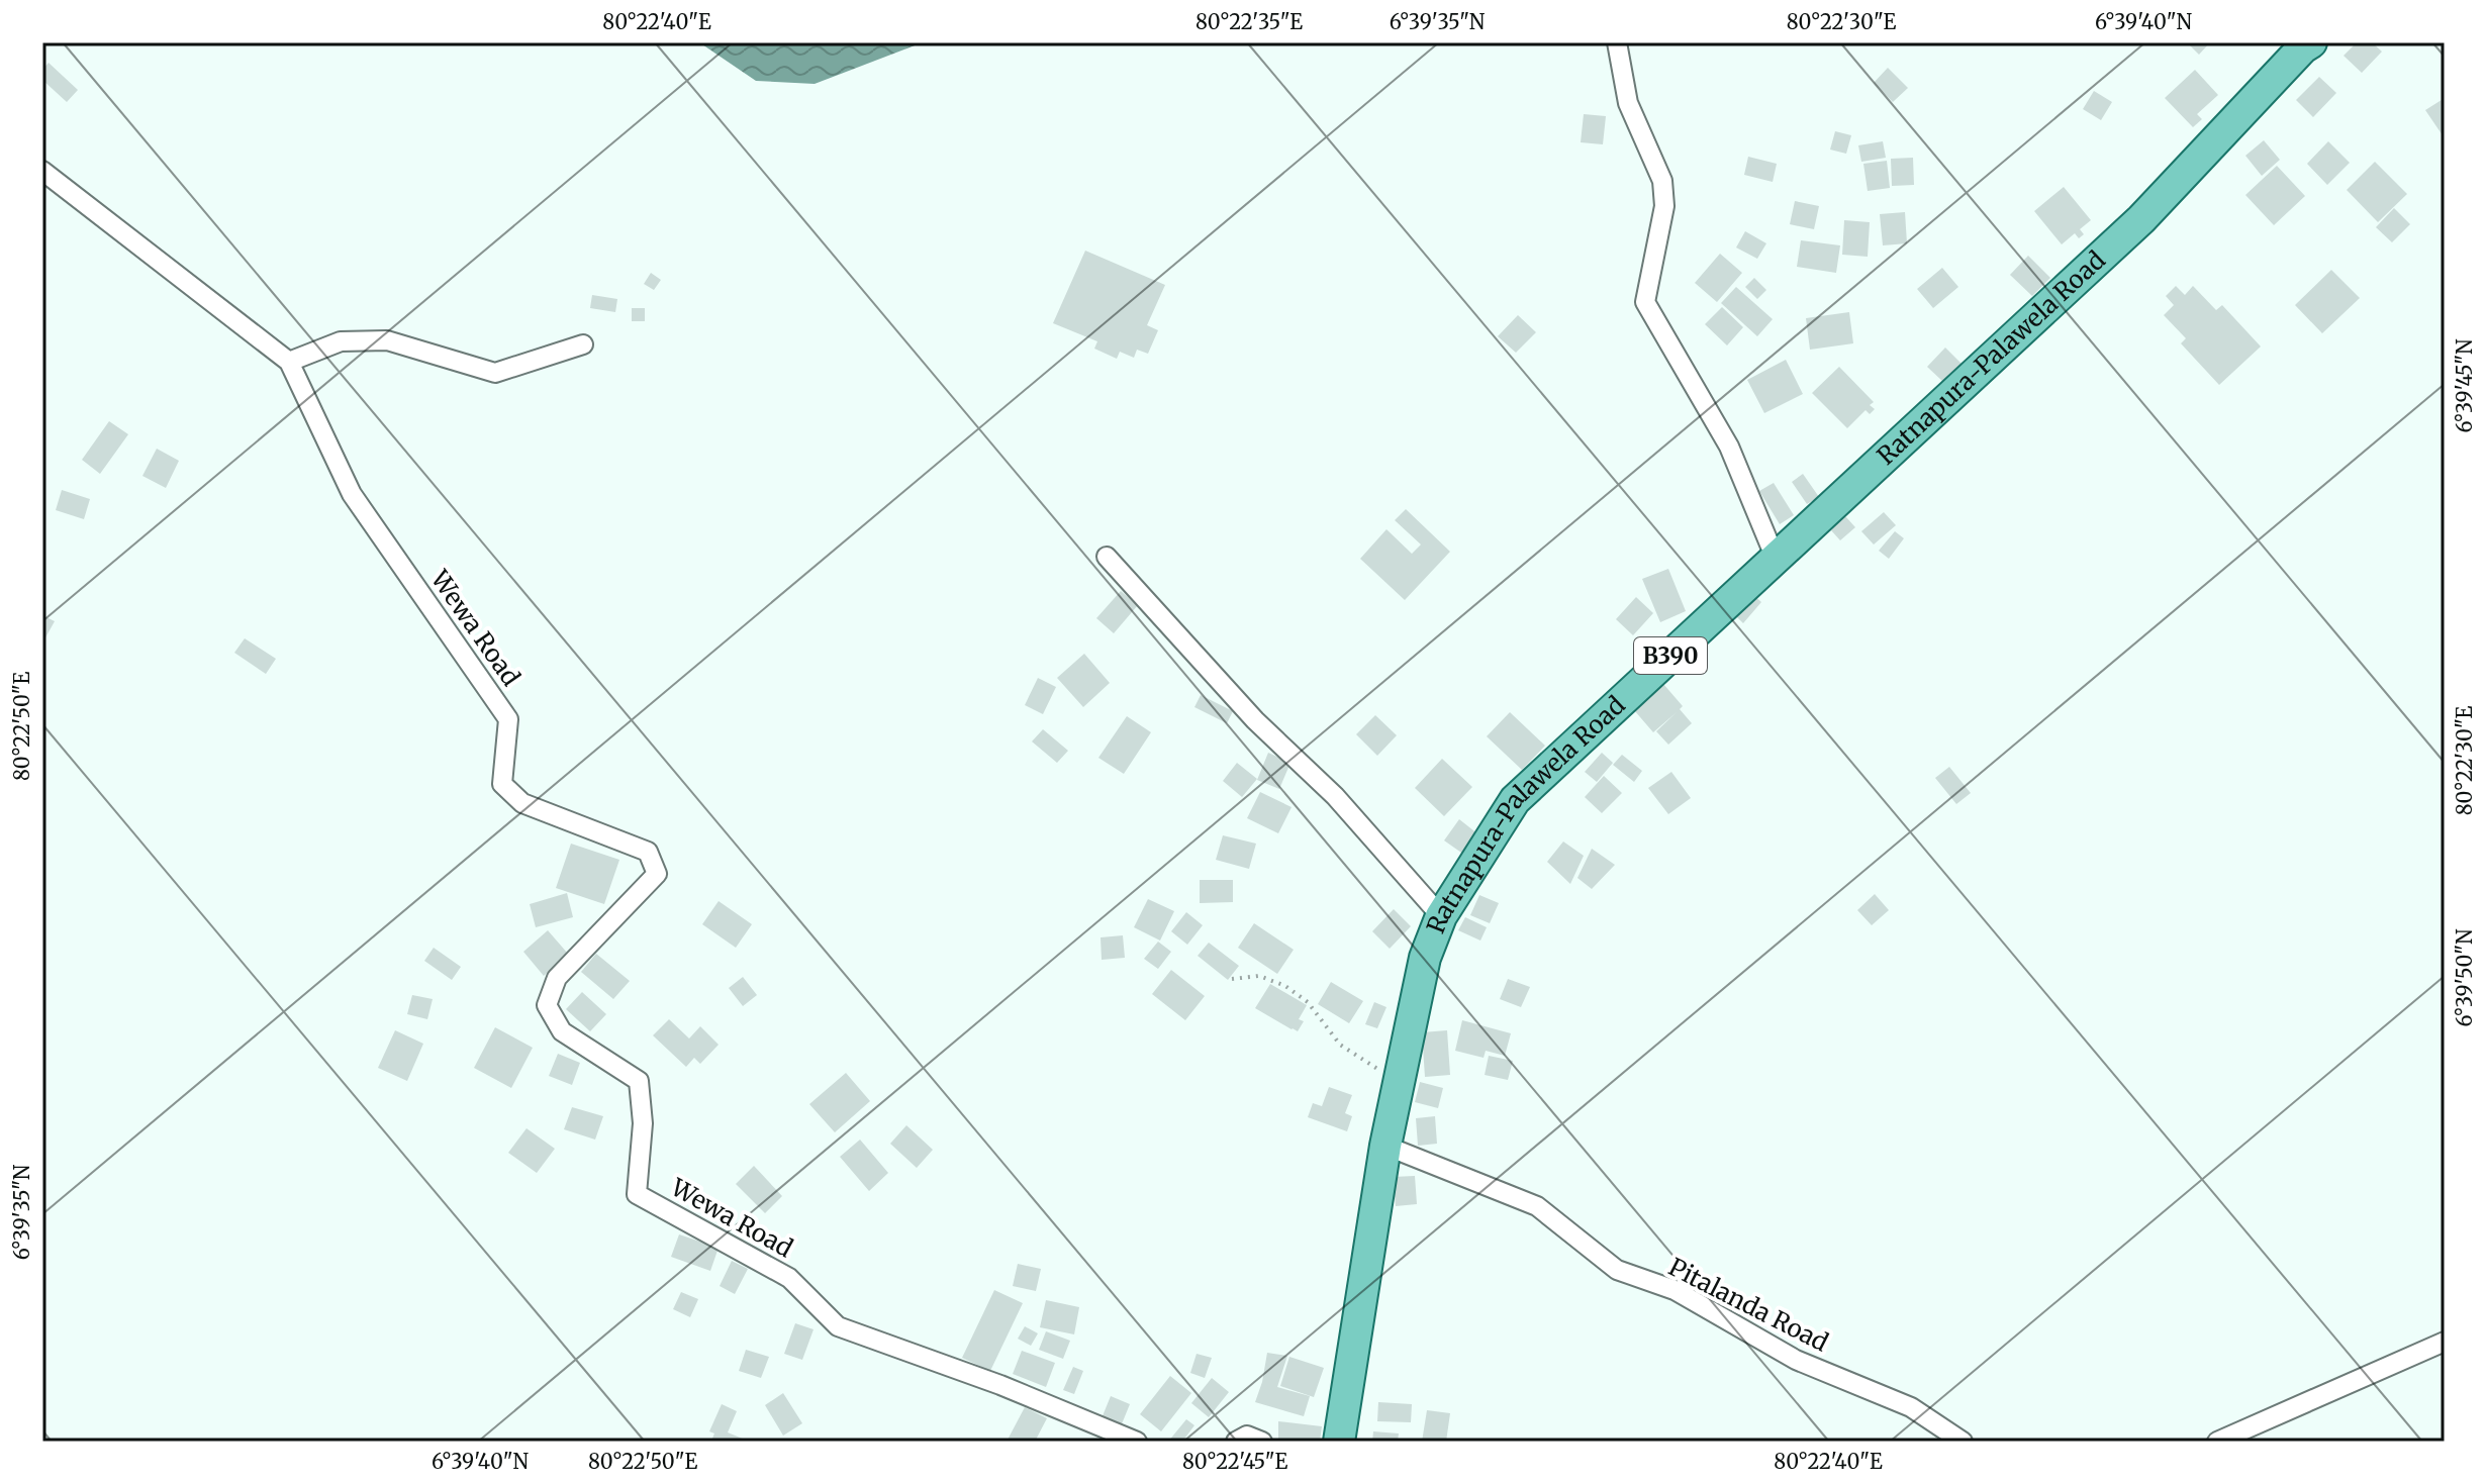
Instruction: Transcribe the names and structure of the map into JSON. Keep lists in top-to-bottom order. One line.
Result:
{"streets":{"main road":["Ratnapura-Palawela Road","B390"],"street":["Wewa Road","Pitalanda Road"]},"crossings":[["Ratnapura-Palawela Road","Pitalanda Road"]],"coordinates":["80°22'40\"E","80°22'35\"E","6°39'35\"N","80°22'30\"E","6°39'40\"N","6°39'45\"N","80°22'50\"E","6°39'50\"N","80°22'45\"E"]}
